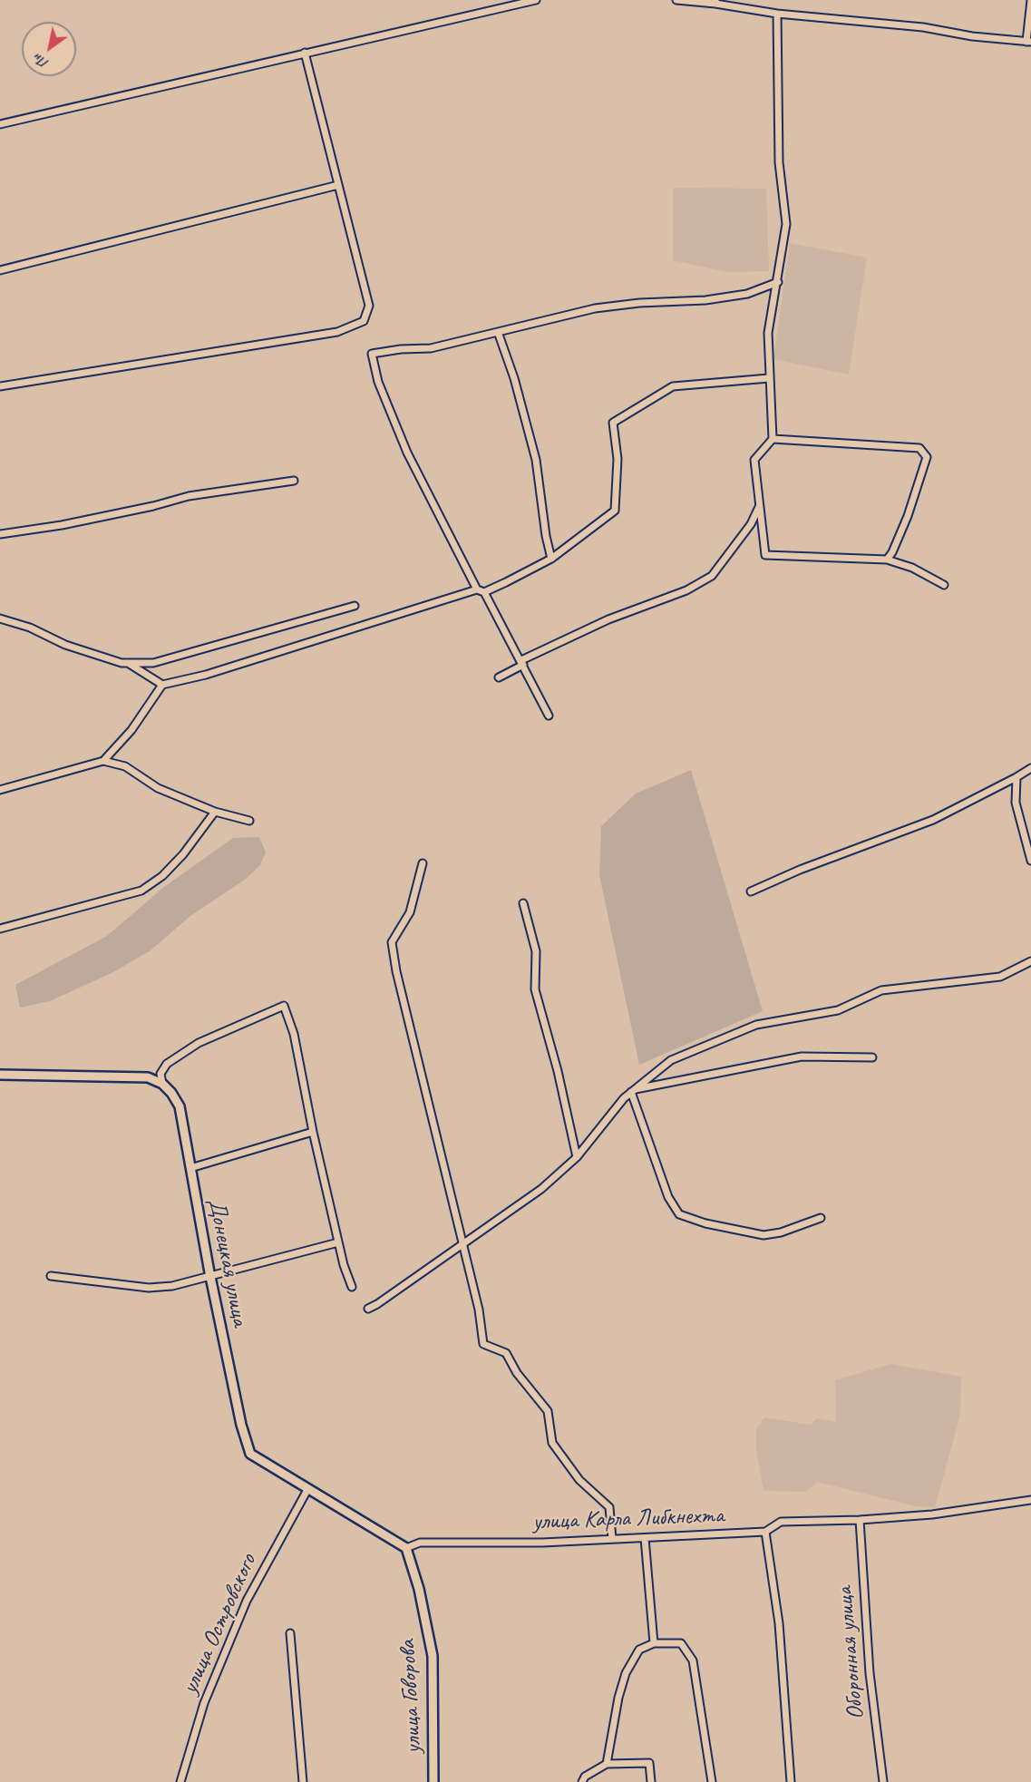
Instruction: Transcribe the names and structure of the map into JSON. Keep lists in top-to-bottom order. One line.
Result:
{"streets":{"street":["Донецкая улица","улица Карла Либкнехта","улица Островского","Оборонная улица","улица Говорова"]},"crossings":[["Донецкая улица","улица Островского"],["улица Карла Либкнехта","Оборонная улица"],["улица Карла Либкнехта","улица Говорова"]],"north":"bottom left"}
